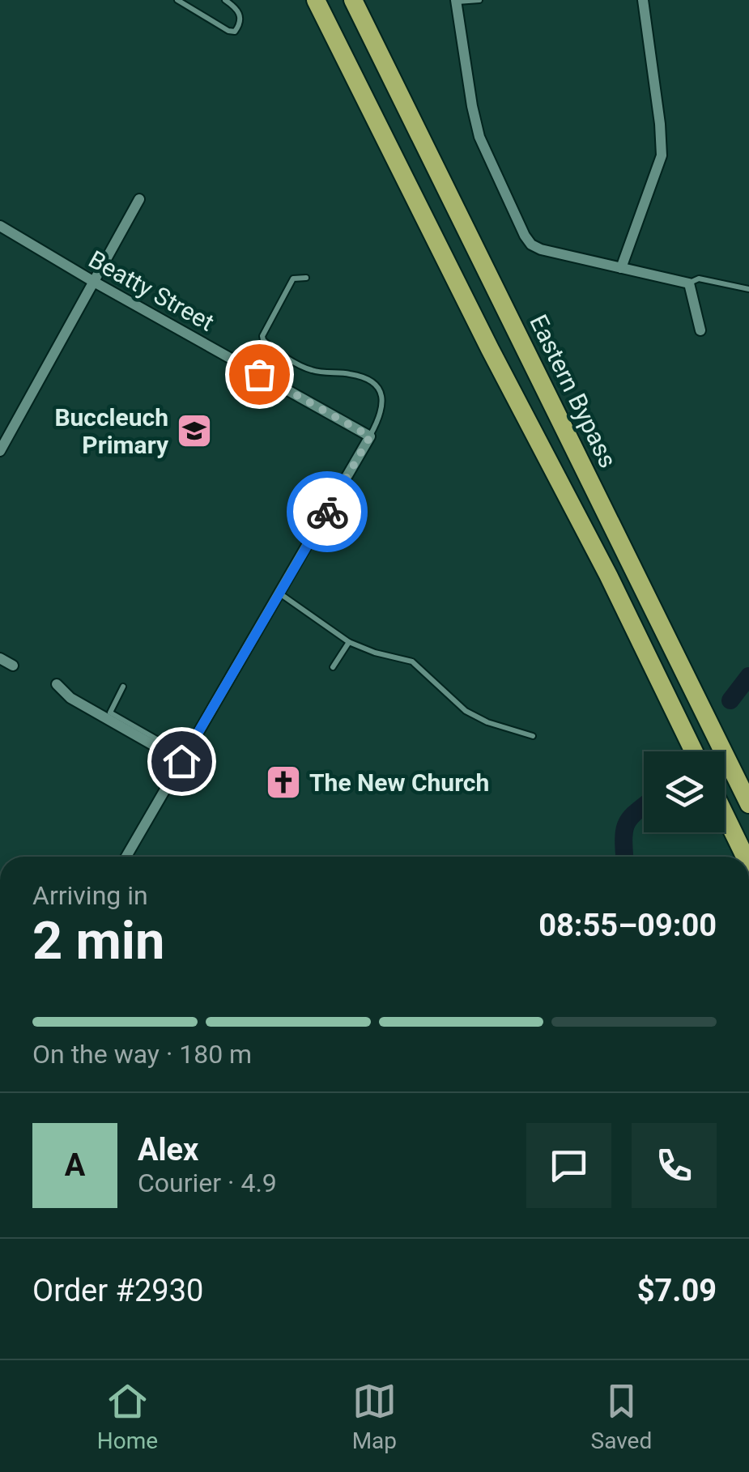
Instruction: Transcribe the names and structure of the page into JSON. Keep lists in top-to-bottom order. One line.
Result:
{"streets":{"highway":["Eastern Bypass"],"street":["Beatty Street"]},"places":{"school or university":["Buccleuch Primary"],"church":["The New Church"]},"page":{"heading":["2 min","Arriving in","08:55–09:00"],"panel":["Alex","Courier · 4.9","Order #2930","$7.09"],"bar":"On the way · 180 m","round":"A","tabs":["Home","Map","Saved"]}}
